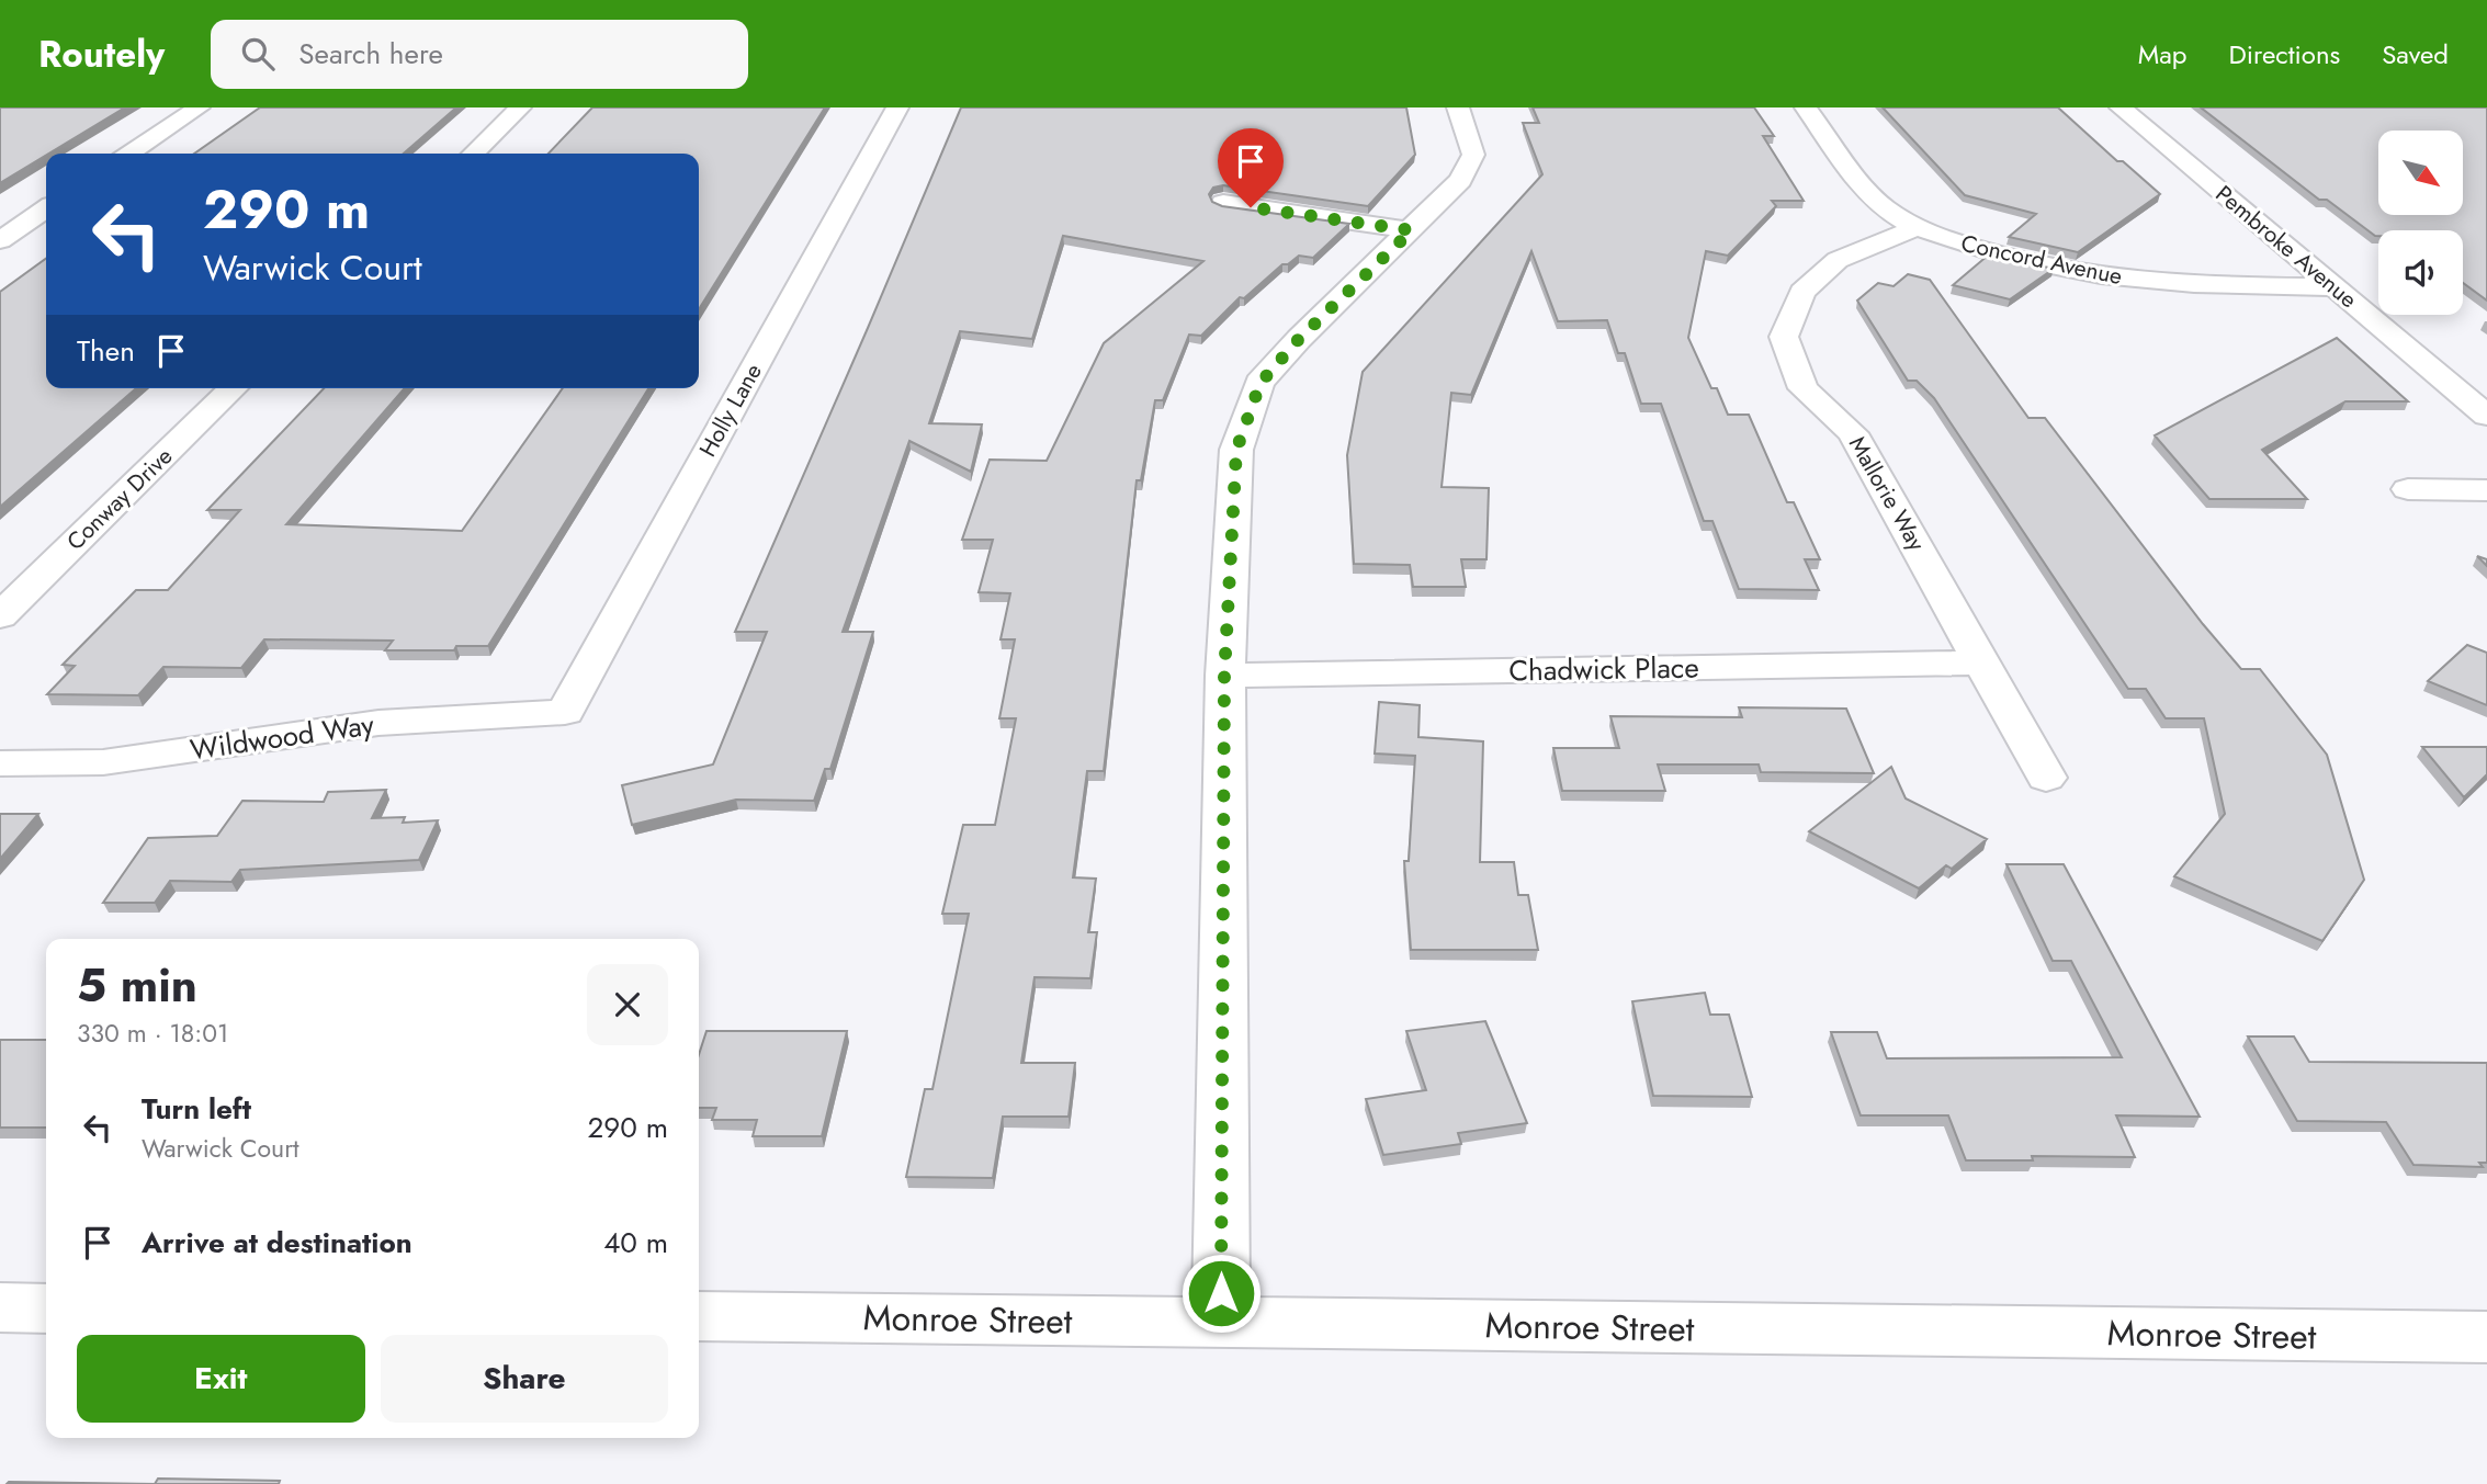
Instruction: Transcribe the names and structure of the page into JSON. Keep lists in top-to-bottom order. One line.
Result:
{"streets":{"street":["Pembroke Avenue","Concord Avenue","Holly Lane","Mallorie Way","Conway Drive","Chadwick Place","Wildwood Way","Monroe Street"]},"crossings":[["Pembroke Avenue","Concord Avenue"],["Concord Avenue","Mallorie Way"],["Holly Lane","Wildwood Way"],["Mallorie Way","Chadwick Place"]],"north":"bottom right","page":{"header":"Routely","search":"Search here","nav":["Map","Directions","Saved"],"turn":["290 m","Warwick Court"],"then":"Then","heading":["5 min","330 m · 18:01"],"list":[{"name":"Turn left","note":"Warwick Court","value":"290 m"},{"name":"Arrive at destination","value":"40 m"}],"buttons":["Exit","Share"]}}
